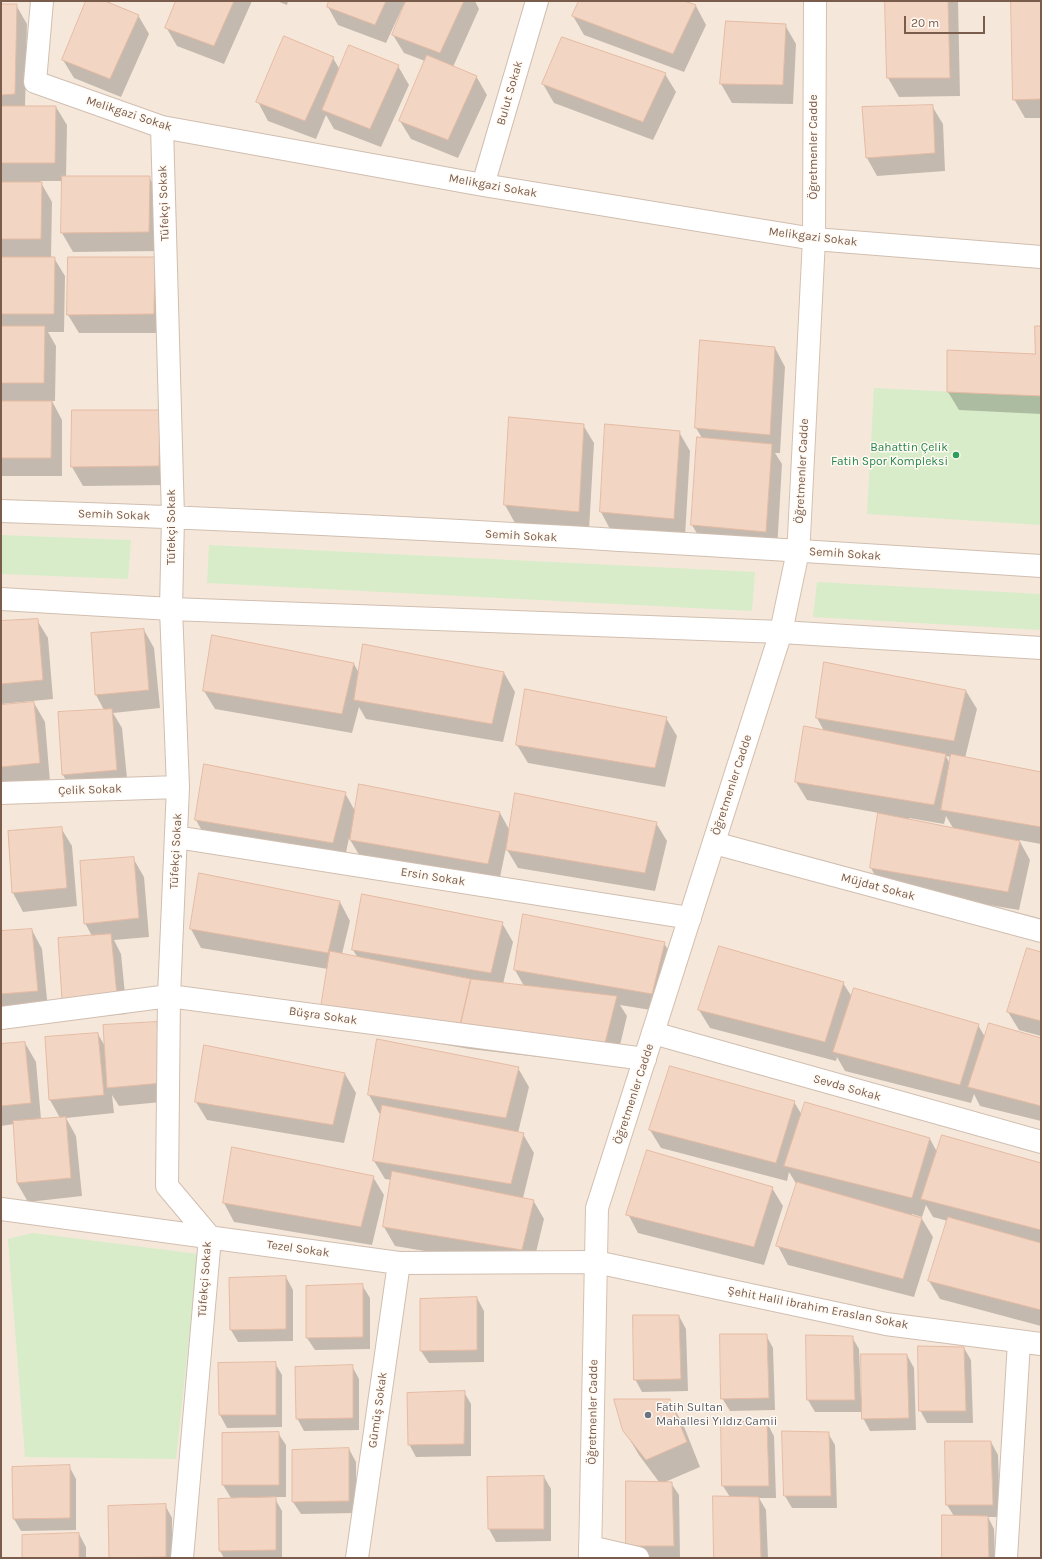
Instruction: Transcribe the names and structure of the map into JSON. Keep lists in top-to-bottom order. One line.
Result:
{"streets":{"street":["Bulut Sokak","Melikgazi Sokak","Öğretmenler Cadde","Tüfekçi Sokak","Semih Sokak","Çelik Sokak","Ersin Sokak","Müjdat Sokak","Büşra Sokak","Sevda Sokak","Tezel Sokak","Şehit Halil ibrahim Eraslan Sokak","Gümüş Sokak"]},"crossings":[["Bulut Sokak","Melikgazi Sokak"],["Melikgazi Sokak","Öğretmenler Cadde"],["Melikgazi Sokak","Tüfekçi Sokak"],["Öğretmenler Cadde","Semih Sokak"],["Öğretmenler Cadde","Ersin Sokak"],["Öğretmenler Cadde","Müjdat Sokak"],["Öğretmenler Cadde","Büşra Sokak"],["Öğretmenler Cadde","Sevda Sokak"],["Öğretmenler Cadde","Tezel Sokak"],["Öğretmenler Cadde","Şehit Halil ibrahim Eraslan Sokak"],["Tüfekçi Sokak","Semih Sokak"],["Tüfekçi Sokak","Çelik Sokak"],["Tüfekçi Sokak","Ersin Sokak"],["Tüfekçi Sokak","Büşra Sokak"],["Tüfekçi Sokak","Tezel Sokak"],["Tezel Sokak","Şehit Halil ibrahim Eraslan Sokak"],["Tezel Sokak","Gümüş Sokak"]],"places":["Bahattin Çelik Fatih Spor Kompleksi","Fatih Sultan Mahallesi Yıldız Camii"],"scale_bar":"20 m"}
